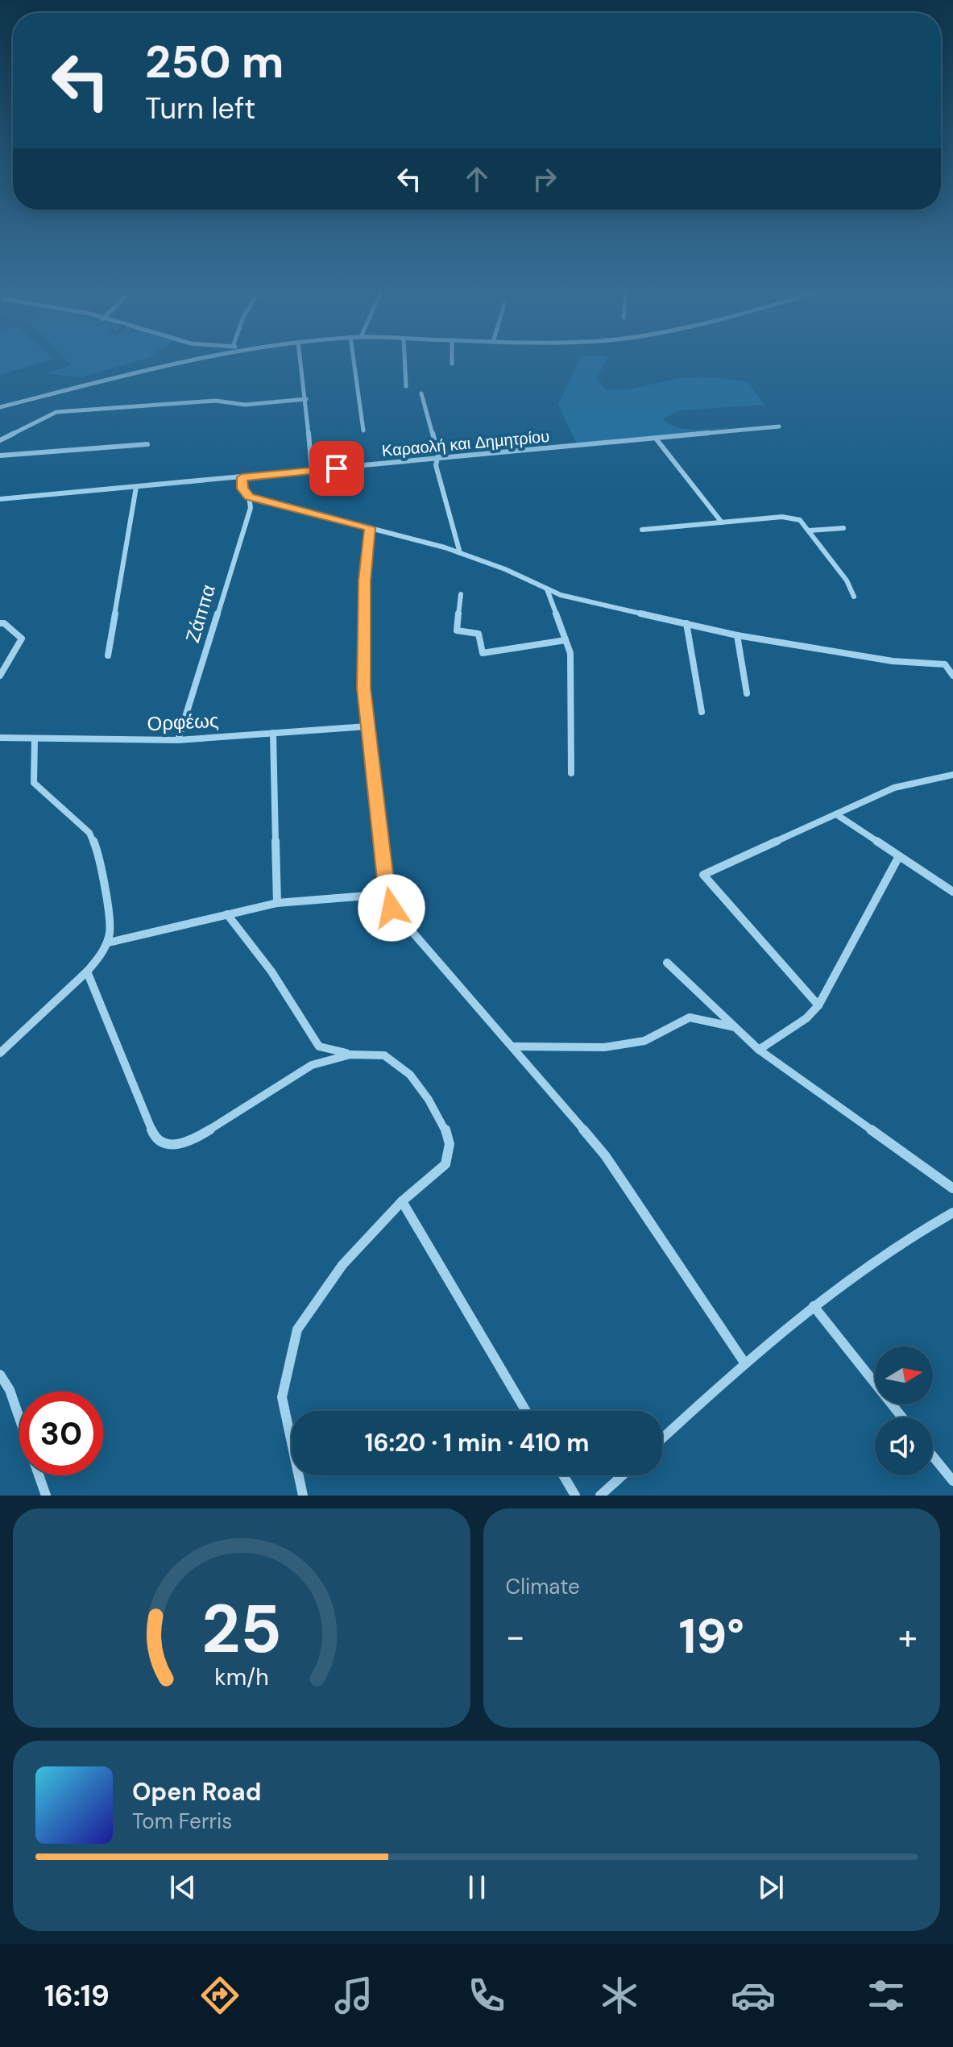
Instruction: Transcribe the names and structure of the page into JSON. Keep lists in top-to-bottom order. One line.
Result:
{"streets":{"street":["Καραολή και Δημητρίου","Ζάππα","Ορφέως"]},"crossings":[["Ζάππα","Ορφέως"]],"north":"right","page":{"turn":["250 m","Turn left"],"limit":"30","trip":"16:20 · 1 min · 410 m","tile":"Climate","heat":["−","19°","+"],"song":["Open Road","Tom Ferris"],"tabs":"16:19","gauge":["25","km/h"]}}
